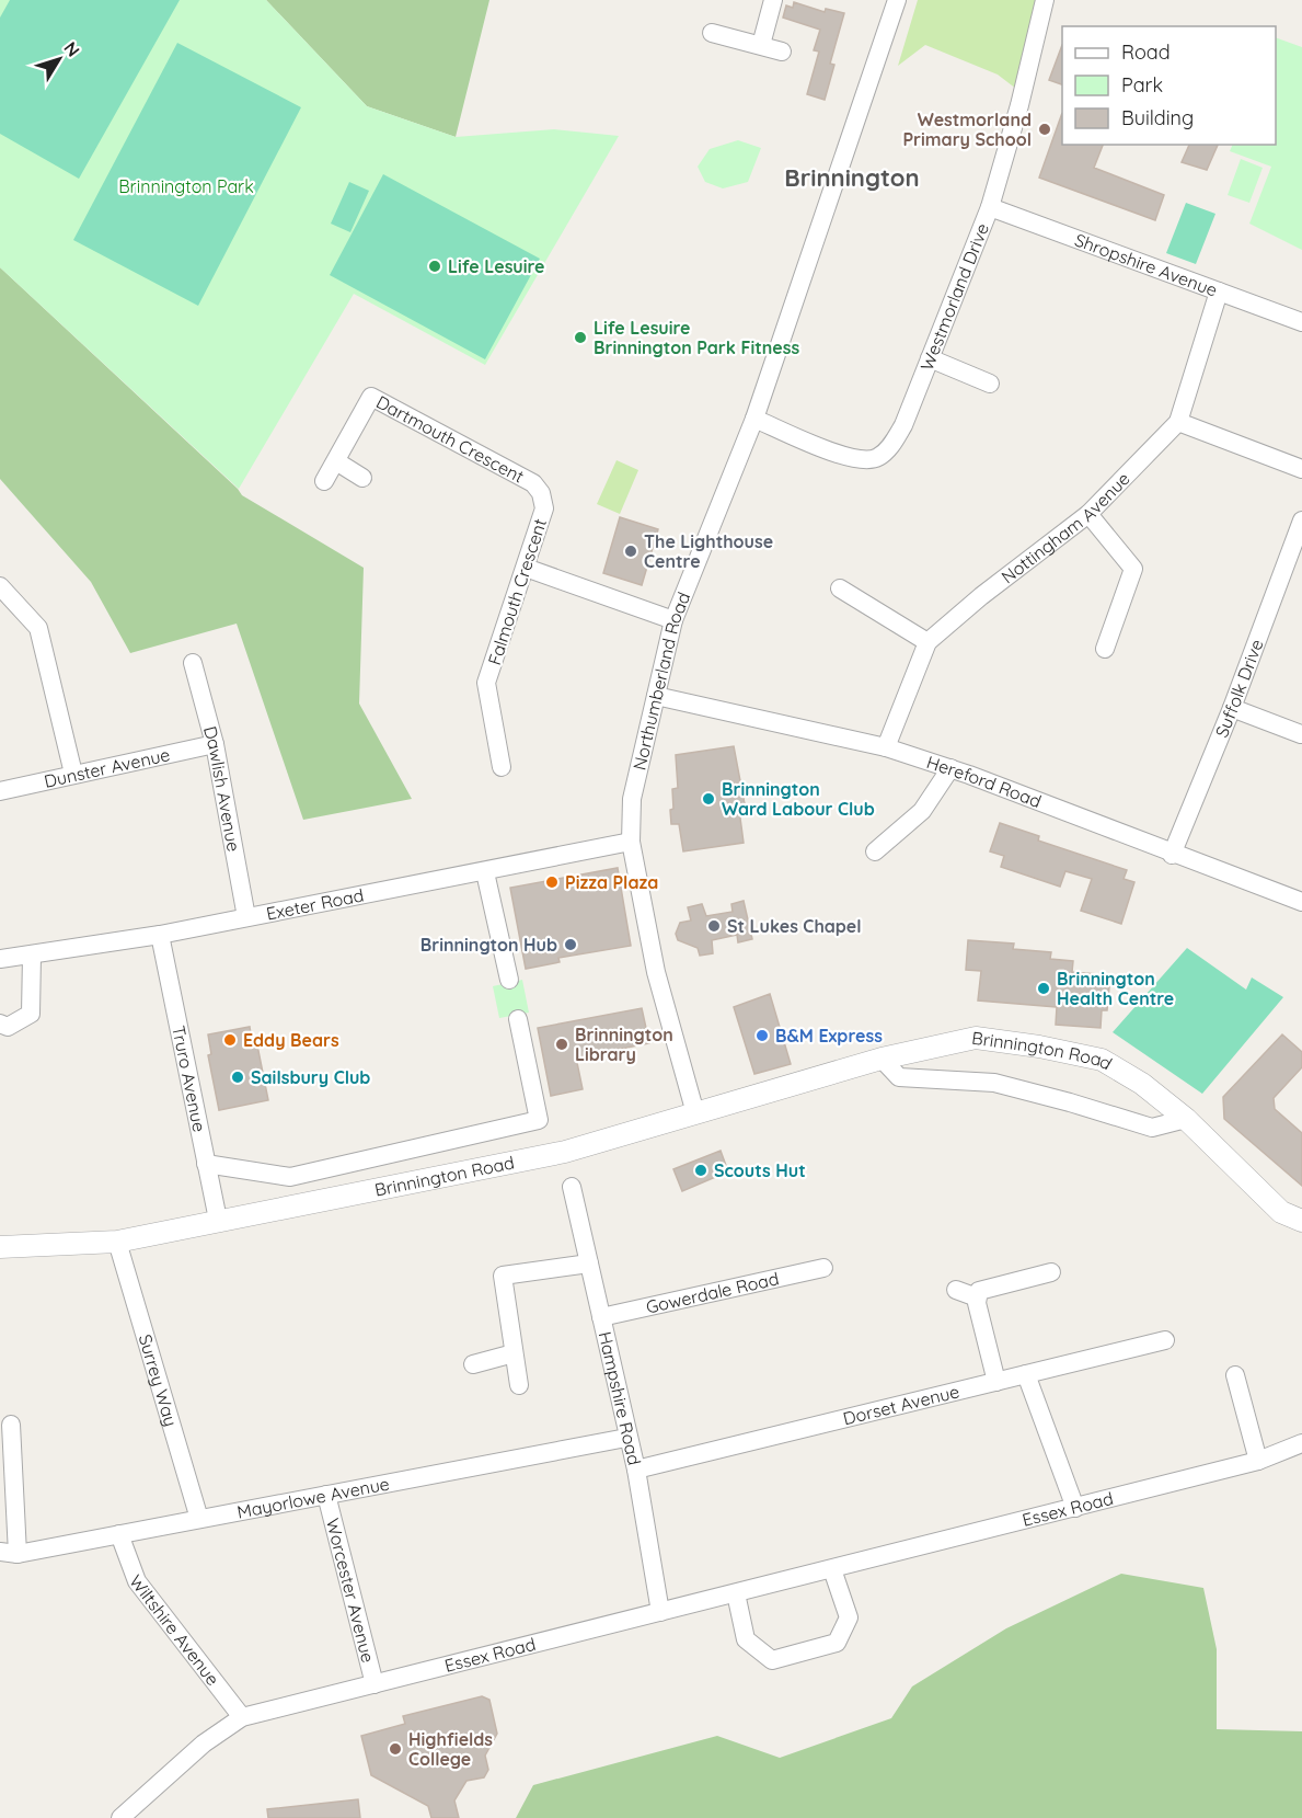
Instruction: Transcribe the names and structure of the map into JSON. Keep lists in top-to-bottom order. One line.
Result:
{"streets":{"street":["Shropshire Avenue","Westmorland Drive","Dartmouth Crescent","Nottingham Avenue","Falmouth Crescent","Northumberland Road","Suffolk Drive","Dunster Avenue","Hereford Road","Dawlish Avenue","Exeter Road","Brinnington Road","Truro Avenue","Gowerdale Road","Surrey Way","Hampshire Road","Dorset Avenue","Mayorlowe Avenue","Essex Road","Worcester Avenue","Wiltshire Avenue"]},"crossings":[["Shropshire Avenue","Westmorland Drive"],["Shropshire Avenue","Nottingham Avenue"],["Westmorland Drive","Northumberland Road"],["Dartmouth Crescent","Falmouth Crescent"],["Nottingham Avenue","Hereford Road"],["Northumberland Road","Hereford Road"],["Northumberland Road","Exeter Road"],["Northumberland Road","Brinnington Road"],["Suffolk Drive","Hereford Road"],["Dunster Avenue","Dawlish Avenue"],["Dawlish Avenue","Exeter Road"],["Exeter Road","Truro Avenue"],["Brinnington Road","Truro Avenue"],["Brinnington Road","Surrey Way"],["Gowerdale Road","Hampshire Road"],["Surrey Way","Mayorlowe Avenue"],["Hampshire Road","Dorset Avenue"],["Hampshire Road","Mayorlowe Avenue"],["Hampshire Road","Essex Road"],["Mayorlowe Avenue","Worcester Avenue"],["Mayorlowe Avenue","Wiltshire Avenue"],["Essex Road","Worcester Avenue"],["Essex Road","Wiltshire Avenue"]],"districts":["Brinnington"],"parks":["Brinnington Park"],"places":["Westmorland Primary School","Life Lesuire","Life Lesuire Brinnington Park Fitness","The Lighthouse Centre","Brinnington Ward Labour Club","Pizza Plaza","St Lukes Chapel","Brinnington Hub","Brinnington Health Centre","B&M Express","Eddy Bears","Brinnington Library","Sailsbury Club","Scouts Hut","Highfields College"],"legend":["Road","Park","Building"],"north":"top right"}
